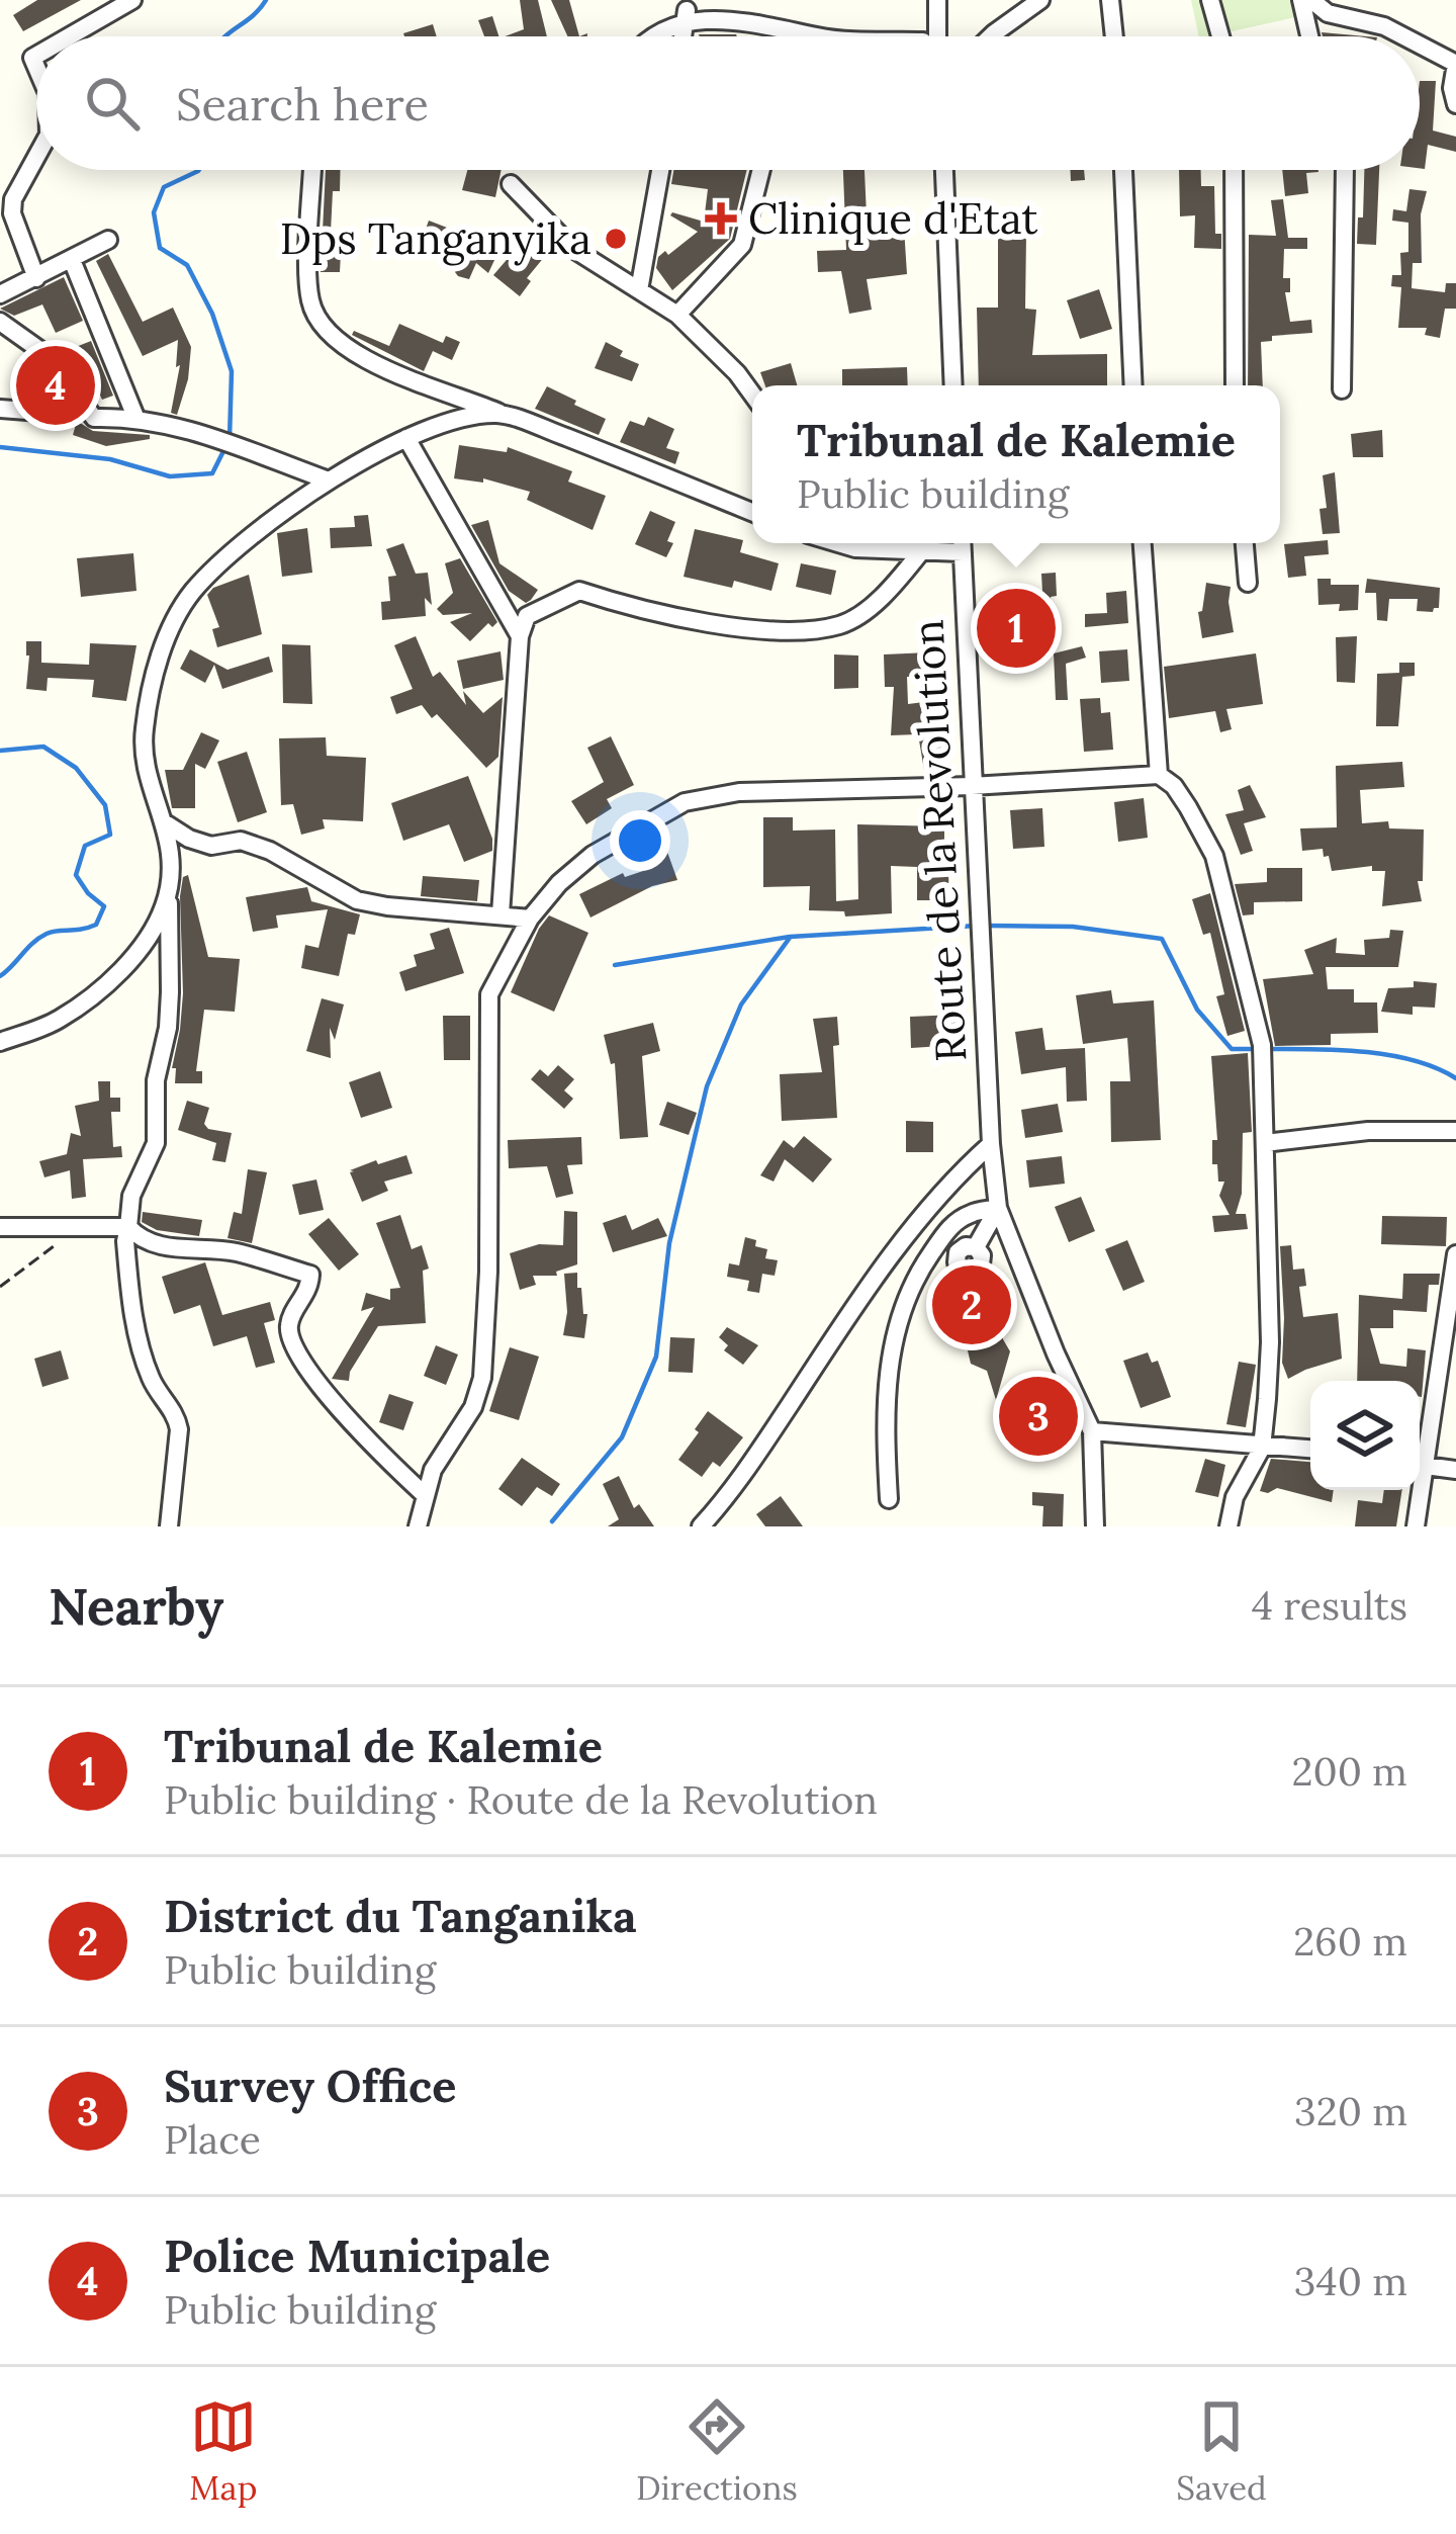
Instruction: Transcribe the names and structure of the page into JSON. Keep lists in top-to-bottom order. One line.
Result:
{"streets":{"street":["Route de la Revolution"]},"places":{"health":["Clinique d'Etat"],"other":["Dps Tanganyika"]},"page":{"search":"Search here","pins":["4","1","2","3"],"popup":["Tribunal de Kalemie","Public building"],"heading":["Nearby","4 results"],"list":[{"mark":"1","name":"Tribunal de Kalemie","note":"Public building · Route de la Revolution","value":"200 m"},{"mark":"2","name":"District du Tanganika","note":"Public building","value":"260 m"},{"mark":"3","name":"Survey Office","note":"Place","value":"320 m"},{"mark":"4","name":"Police Municipale","note":"Public building","value":"340 m"}],"nav":["Map","Directions","Saved"]}}
